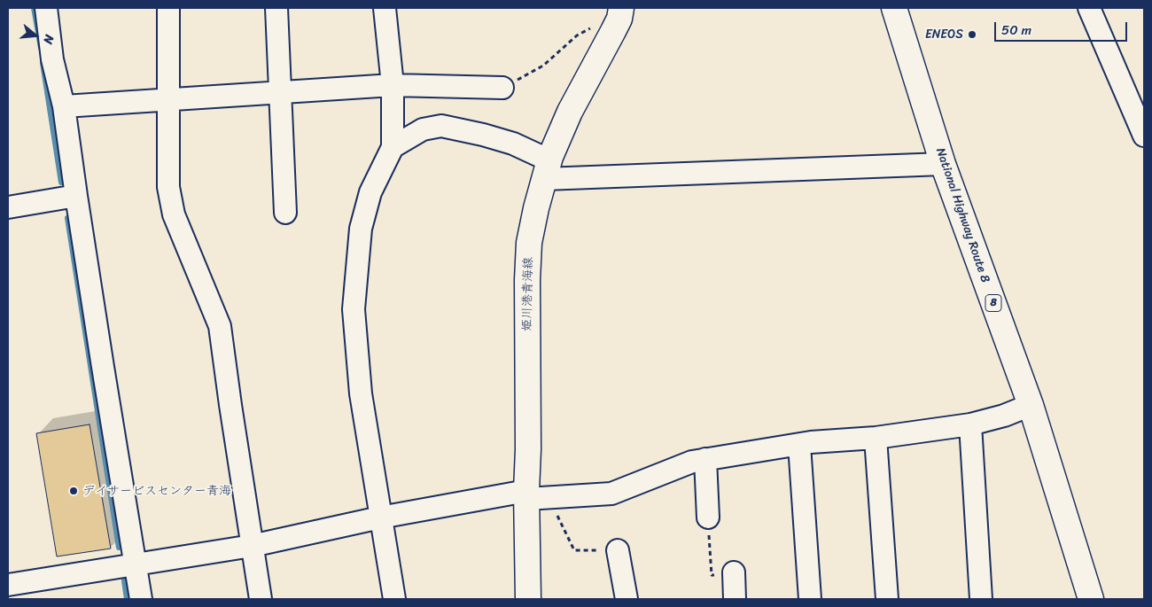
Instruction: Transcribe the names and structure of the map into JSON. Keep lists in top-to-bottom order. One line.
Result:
{"streets":{"main road":["National Highway Route 8","姫川港青海線","8"]},"places":["ENEOS","デイサービスセンター青海"],"scale_bar":"50 m","north":"right"}
